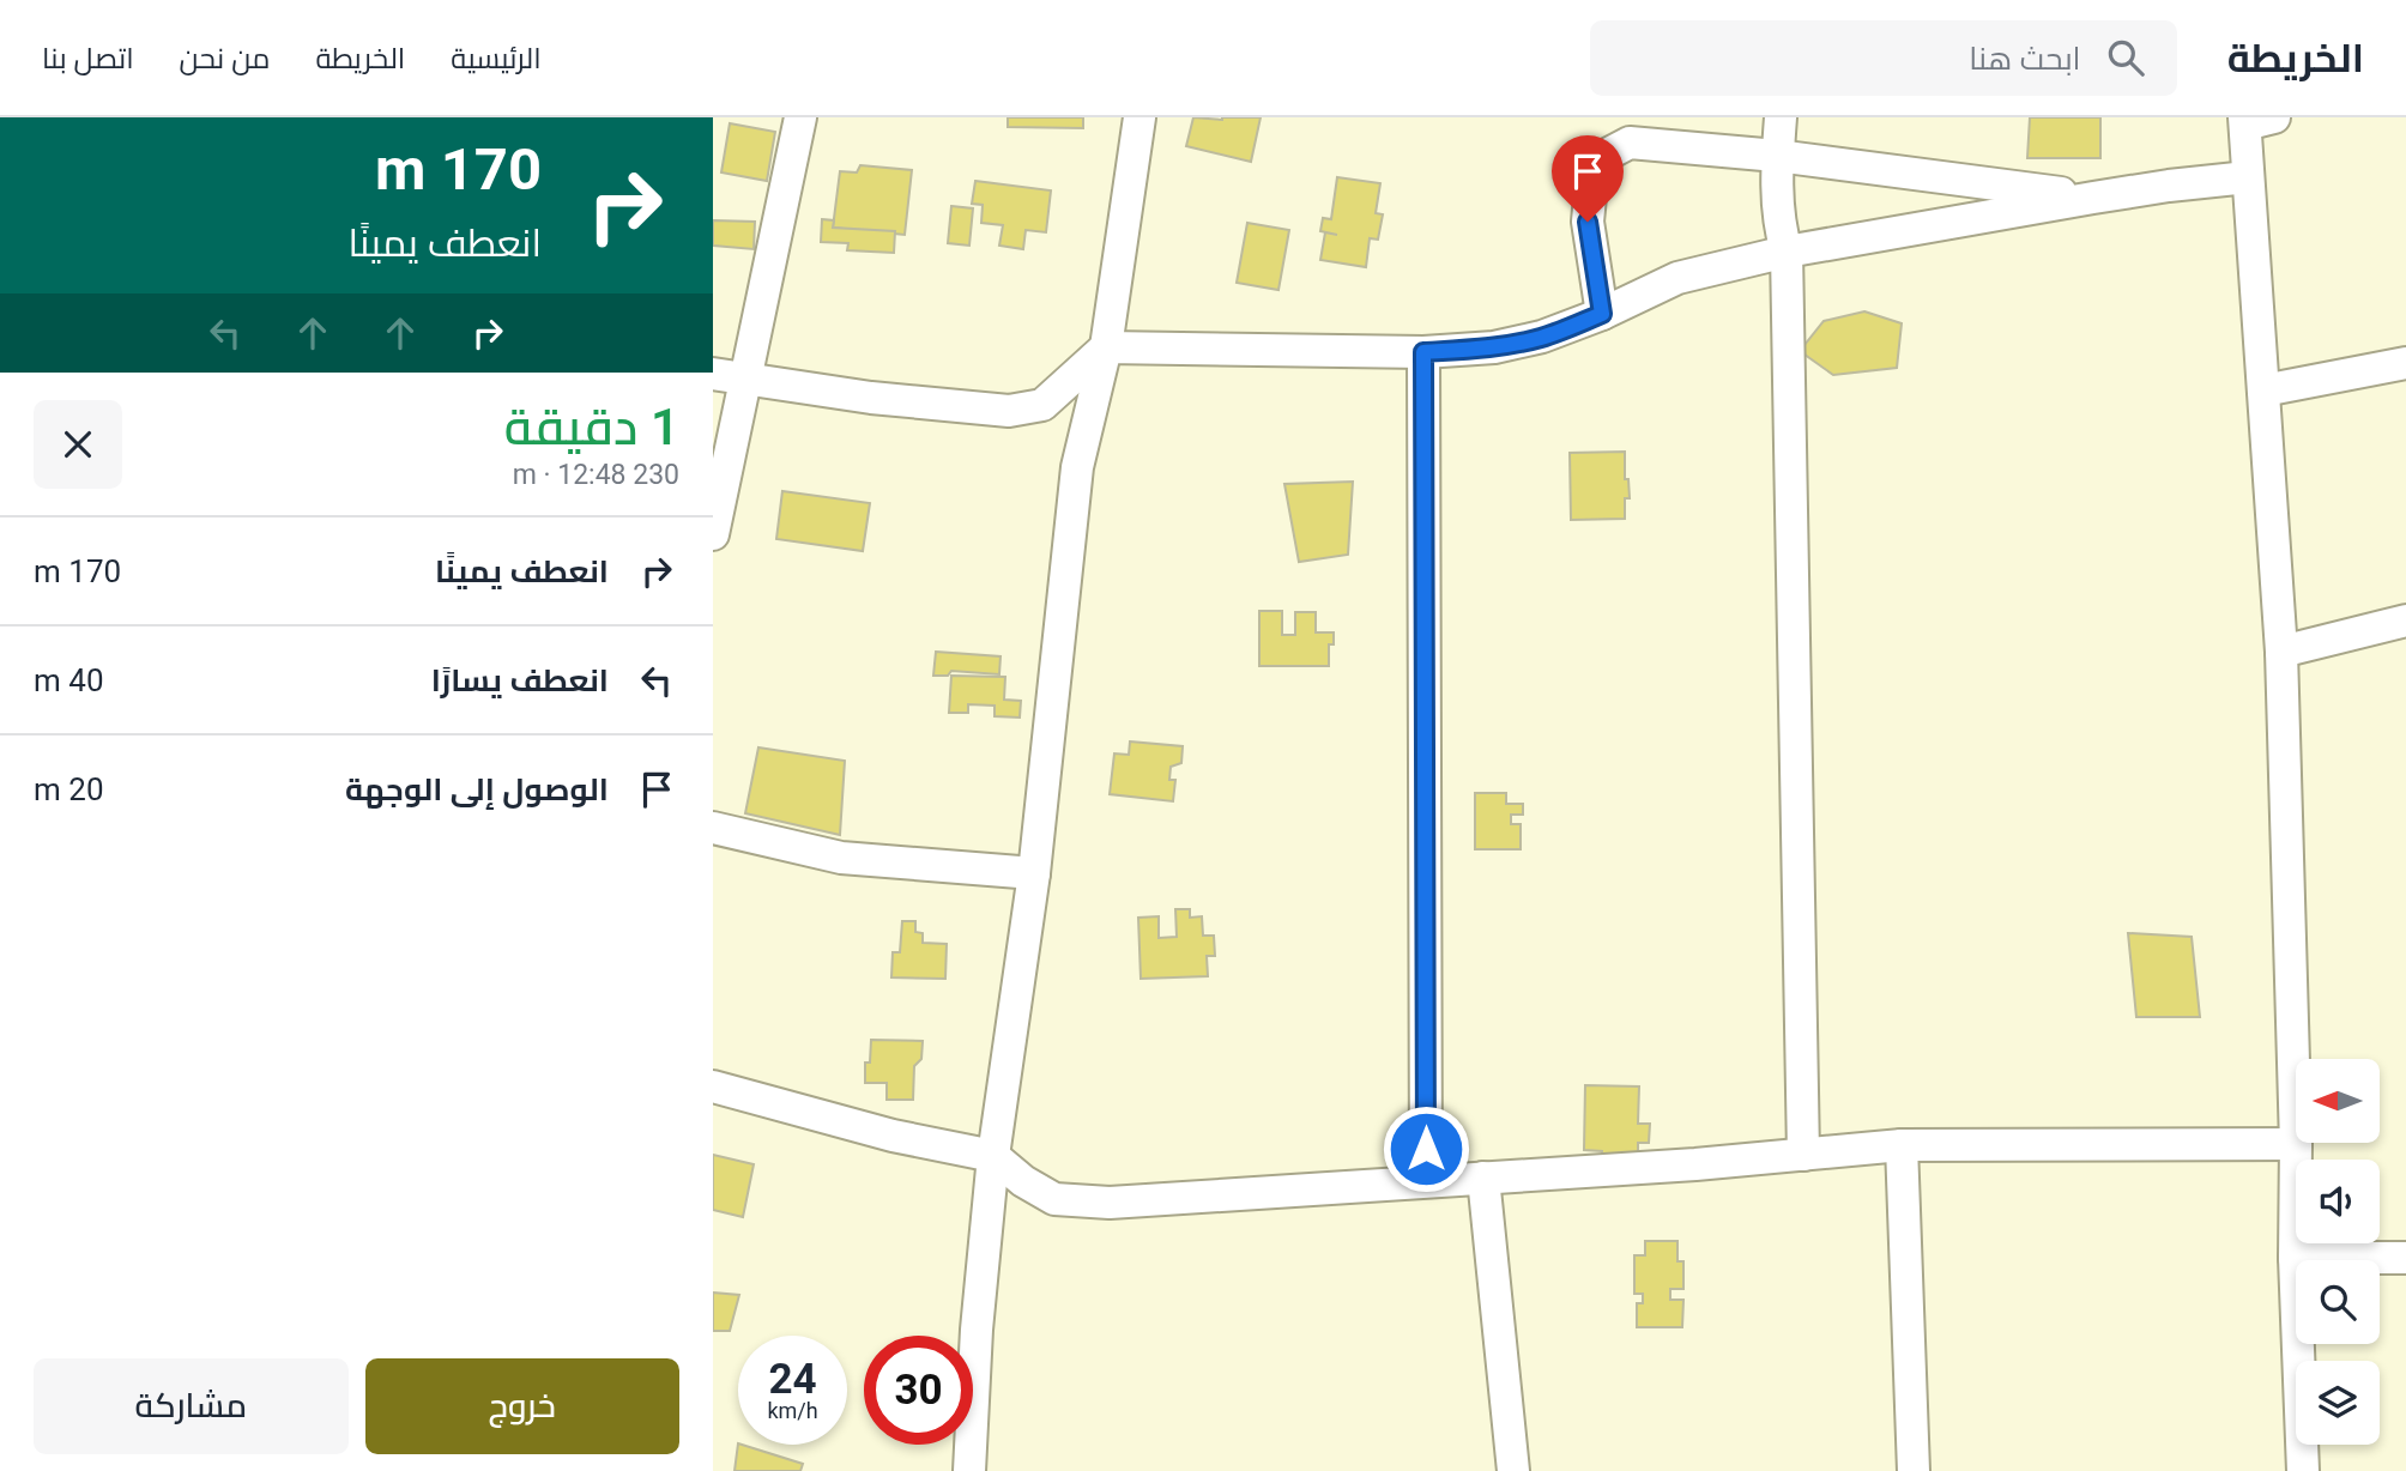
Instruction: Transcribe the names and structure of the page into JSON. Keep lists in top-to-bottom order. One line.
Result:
{"north":"left","page":{"header":"الخريطة","search":"ابحث هنا","nav":["الرئيسية","الخريطة","من نحن","اتصل بنا"],"turn":["170 m","انعطف يمينًا"],"heading":["1 دقيقة","230 m · 12:48"],"list":[{"name":"انعطف يمينًا","value":"170 m"},{"name":"انعطف يسارًا","value":"40 m"},{"name":"الوصول إلى الوجهة","value":"20 m"}],"speed":"24 km/h","limit":"30","buttons":["خروج","مشاركة"]}}
